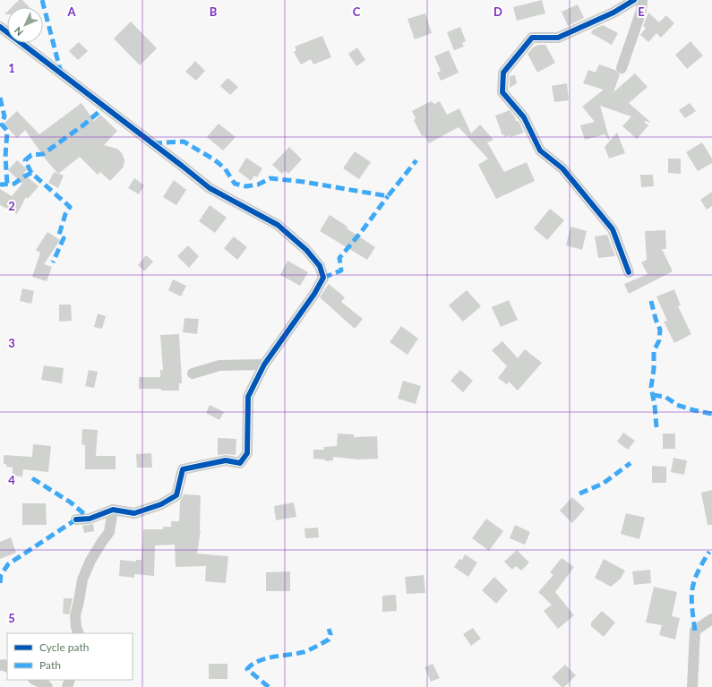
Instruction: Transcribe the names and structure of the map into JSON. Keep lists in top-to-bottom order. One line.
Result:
{"legend":["Cycle path","Path"],"north":"bottom left","grid":{"columns":["A","B","C","D","E"],"rows":["1","2","3","4","5"]}}
